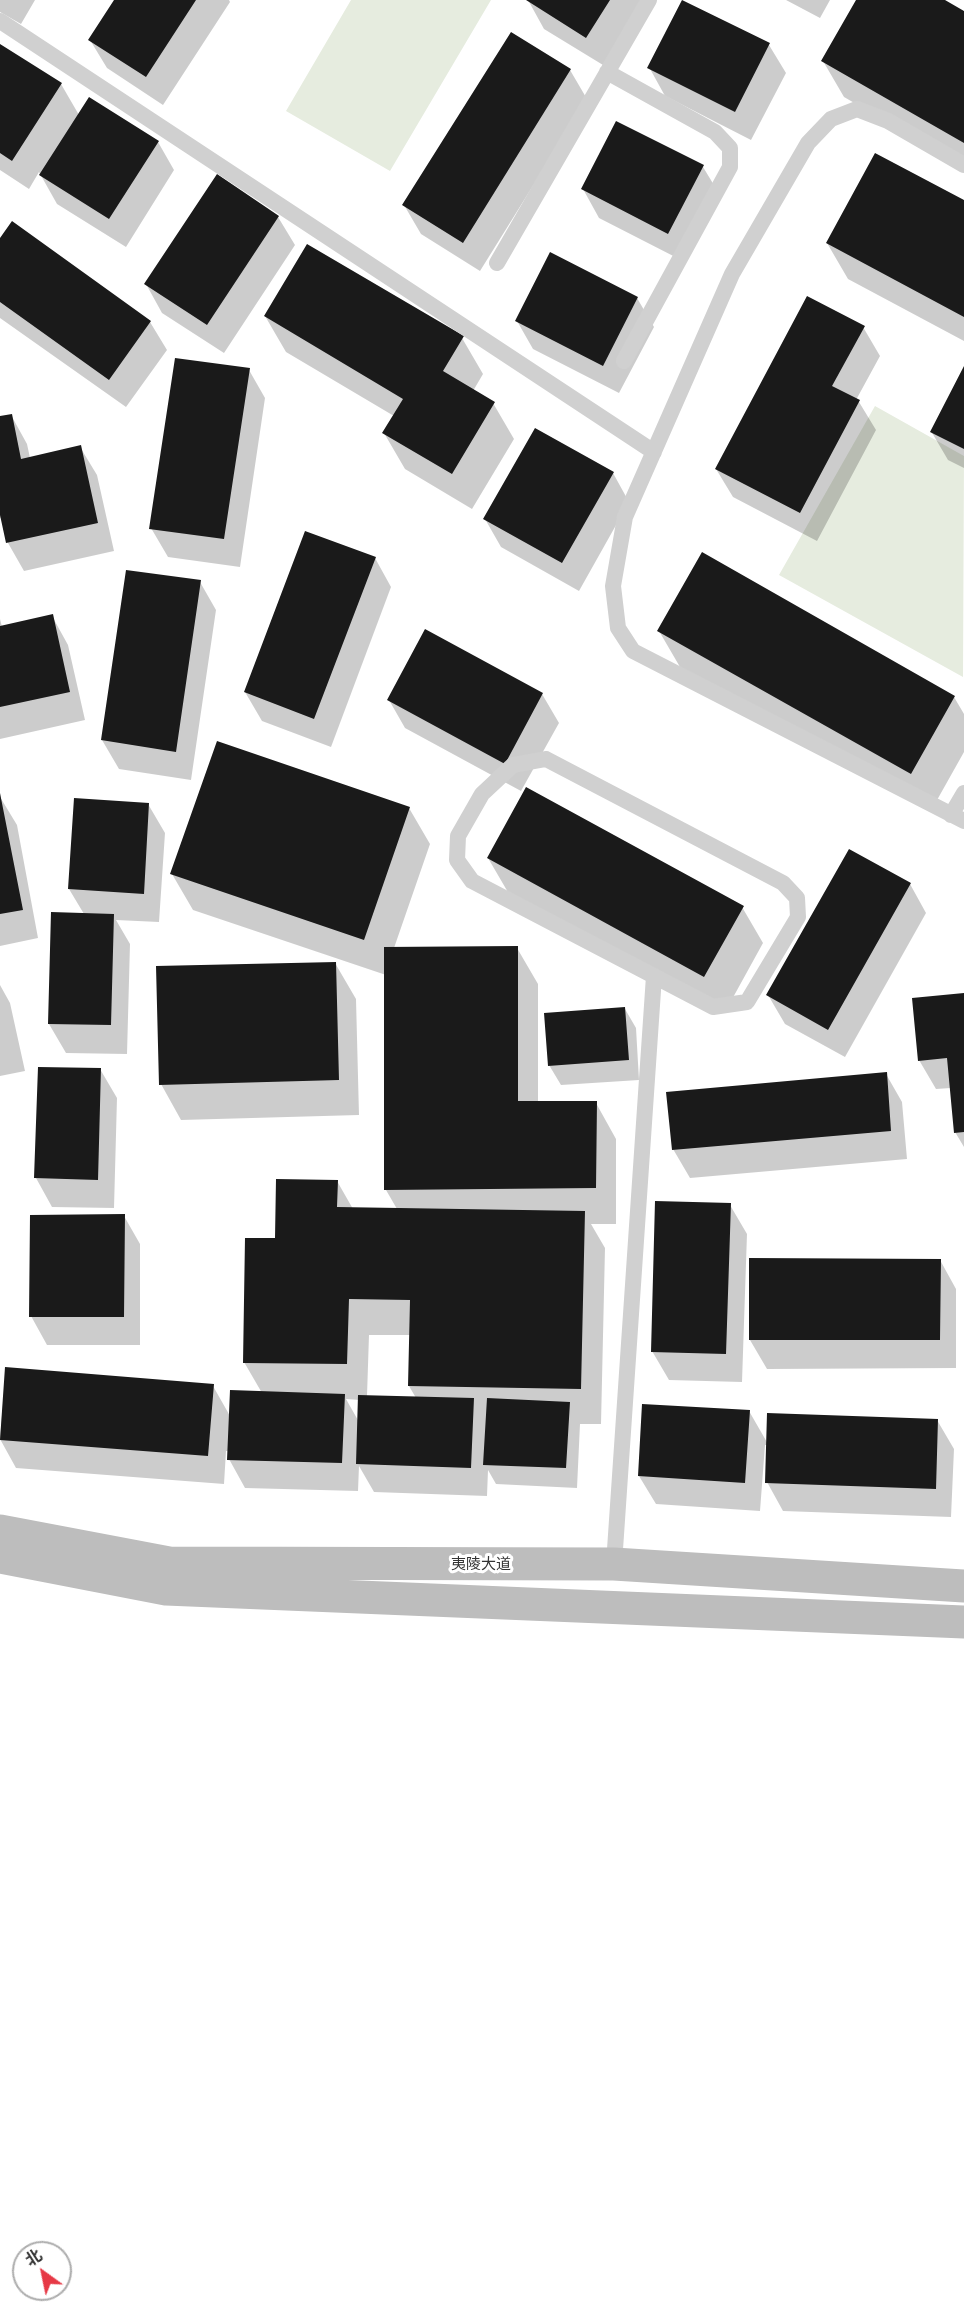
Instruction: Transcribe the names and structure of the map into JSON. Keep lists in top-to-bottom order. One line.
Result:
{"streets":{"main road":["夷陵大道"]},"north":"top left"}
